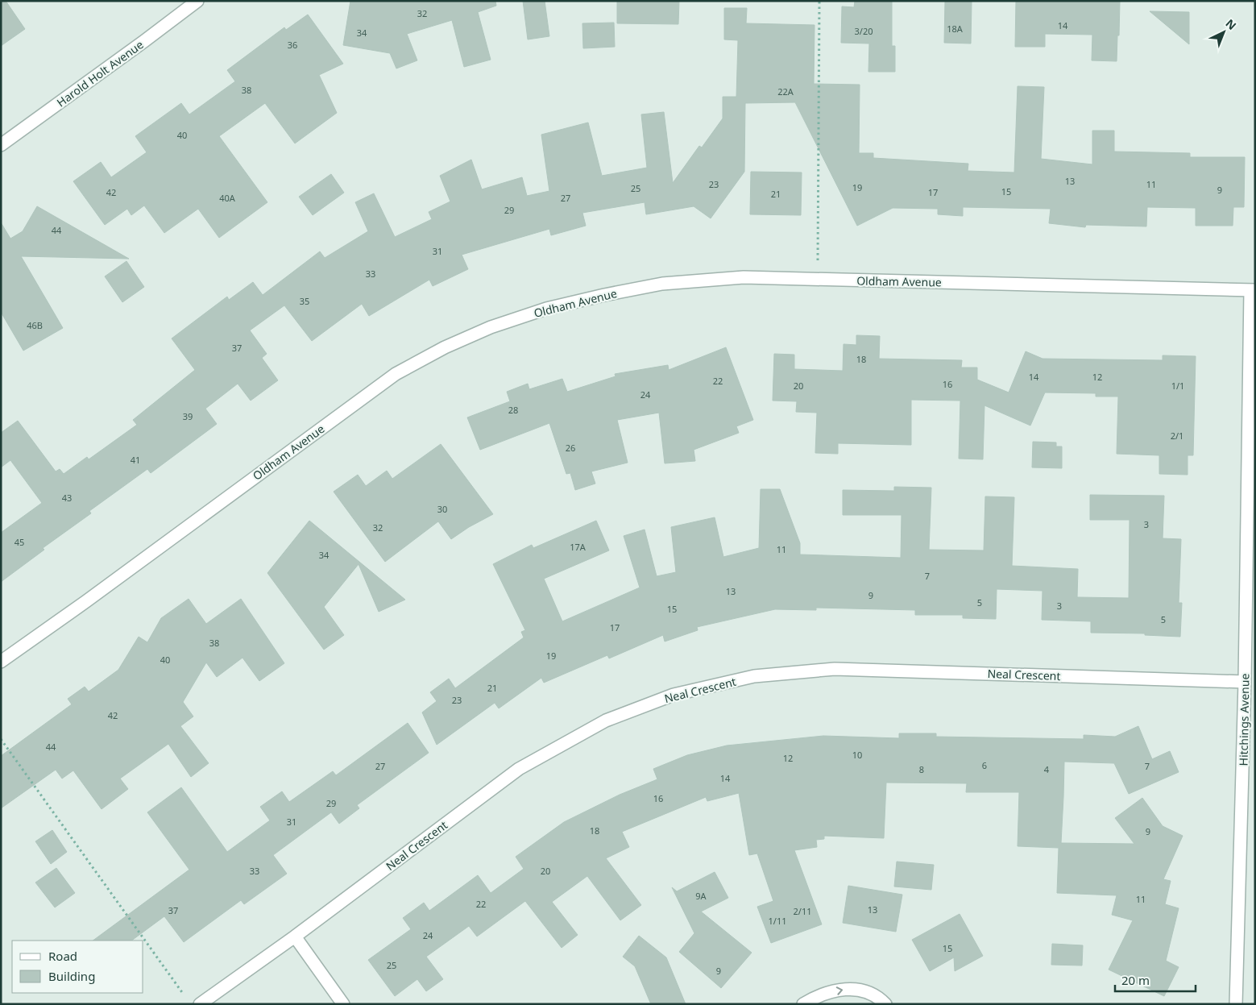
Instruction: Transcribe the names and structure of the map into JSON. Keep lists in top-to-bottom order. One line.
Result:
{"streets":{"street":["Harold Holt Avenue","Oldham Avenue","Neal Crescent","Hitchings Avenue"]},"crossings":[["Oldham Avenue","Hitchings Avenue"],["Neal Crescent","Hitchings Avenue"]],"house_numbers":["32","14","18A","3/20","34","36","38","22A","40","13","23","11","19","25","9","15","42","17","21","40A","27","29","44","31","33","35","46B","37","18","14","12","22","16","20","1/1","24","28","39","2/1","26","41","43","30","3","32","45","17A","11","34","7","13","9","5","3","15","5","17","38","19","40","21","23","42","44","10","12","6","27","7","8","4","14","16","29","31","18","9","33","20","9A","11","22","13","37","2/11","1/11","24","15","25","9"],"legend":["Road","Building"],"scale_bar":"20 m","north":"top right"}
